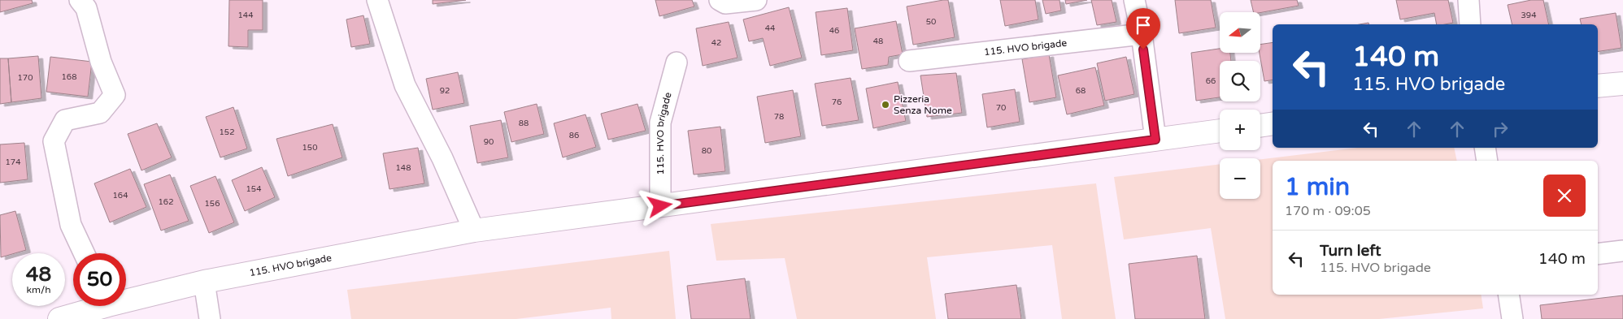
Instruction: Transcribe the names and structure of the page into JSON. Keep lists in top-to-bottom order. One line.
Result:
{"streets":{"main road":["115. HVO brigade"]},"places":["Pizzeria Senza Nome"],"house_numbers":["144","394","50","44","46","48","42","168","170","66","92","68","76","70","78","88","152","86","90","150","80","174","148","154","164","162","156"],"north":"left","page":{"map_buttons":["+","−"],"turn":["140 m","115. HVO brigade"],"heading":["1 min","170 m · 09:05"],"list":[{"name":"Turn left","note":"115. HVO brigade","value":"140 m"}],"speed":"48 km/h","limit":"50"}}
